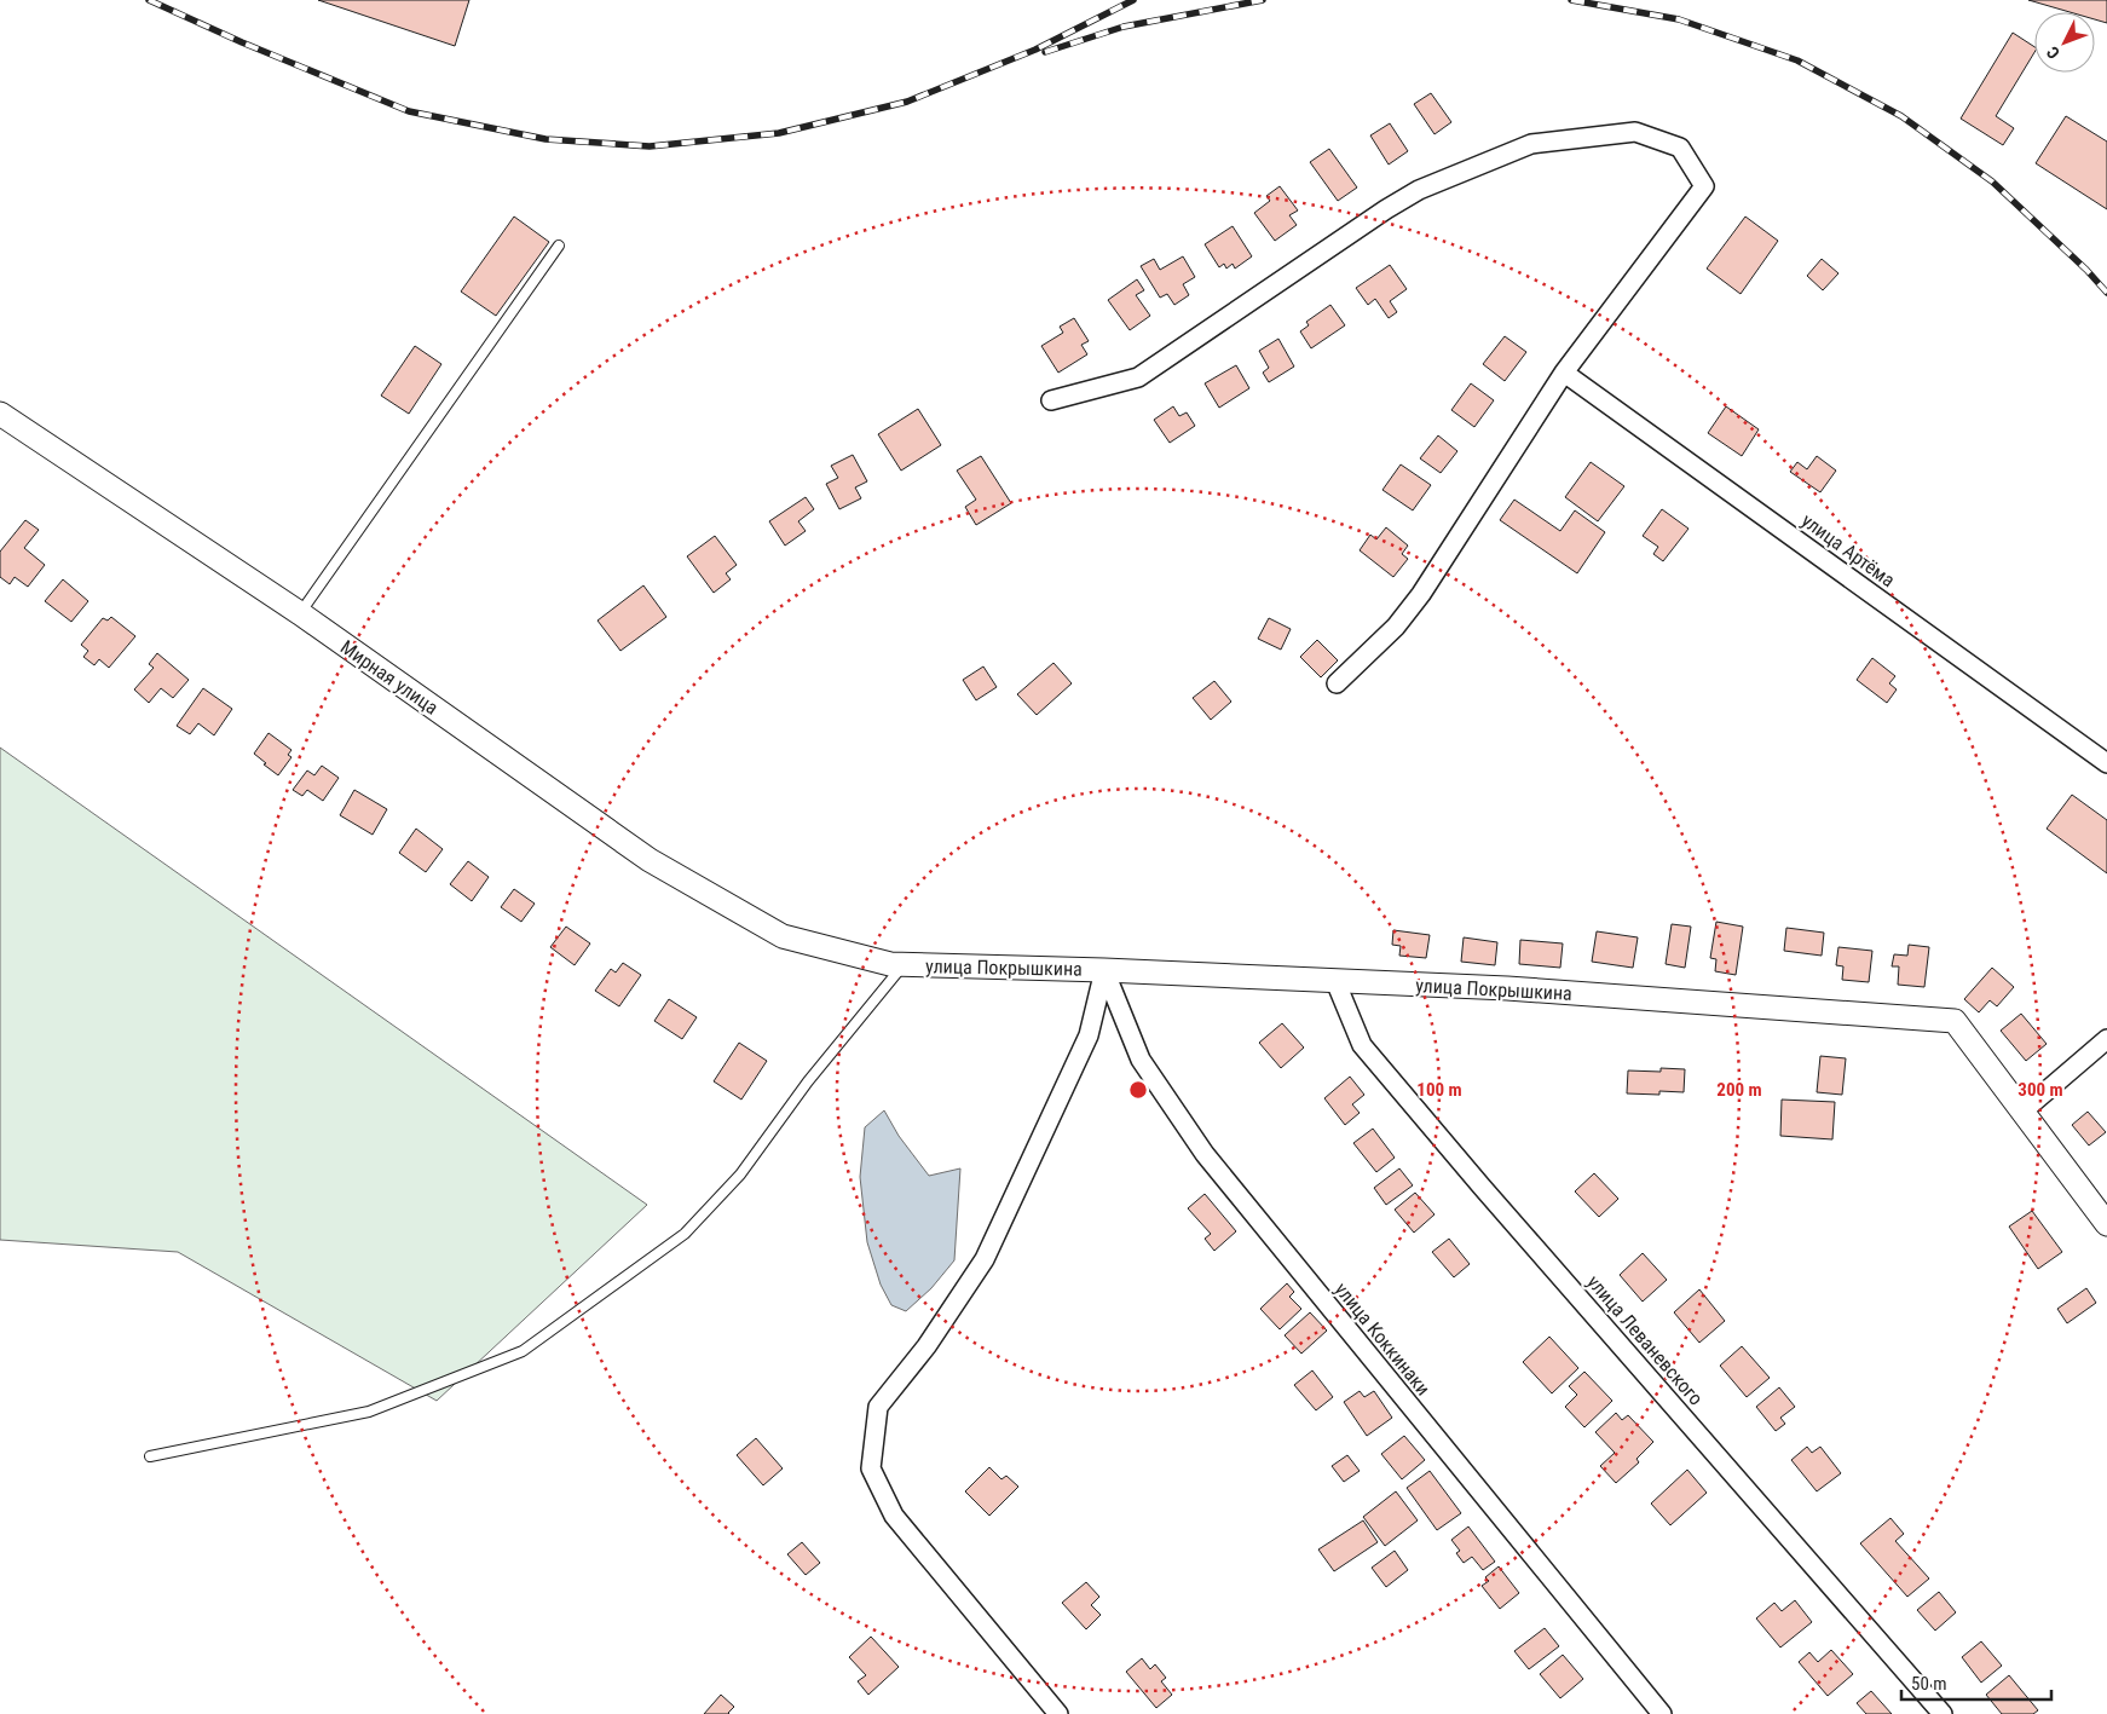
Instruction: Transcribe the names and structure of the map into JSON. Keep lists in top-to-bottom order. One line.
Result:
{"streets":{"street":["улица Артёма","Мирная улица","улица Покрышкина","улица Коккинаки","улица Леваневского"]},"crossings":[["Мирная улица","улица Покрышкина"],["улица Покрышкина","улица Коккинаки"],["улица Покрышкина","улица Леваневского"]],"scale_bar":"50 m","north":"bottom left","rings":["100 m","200 m","300 m"]}
